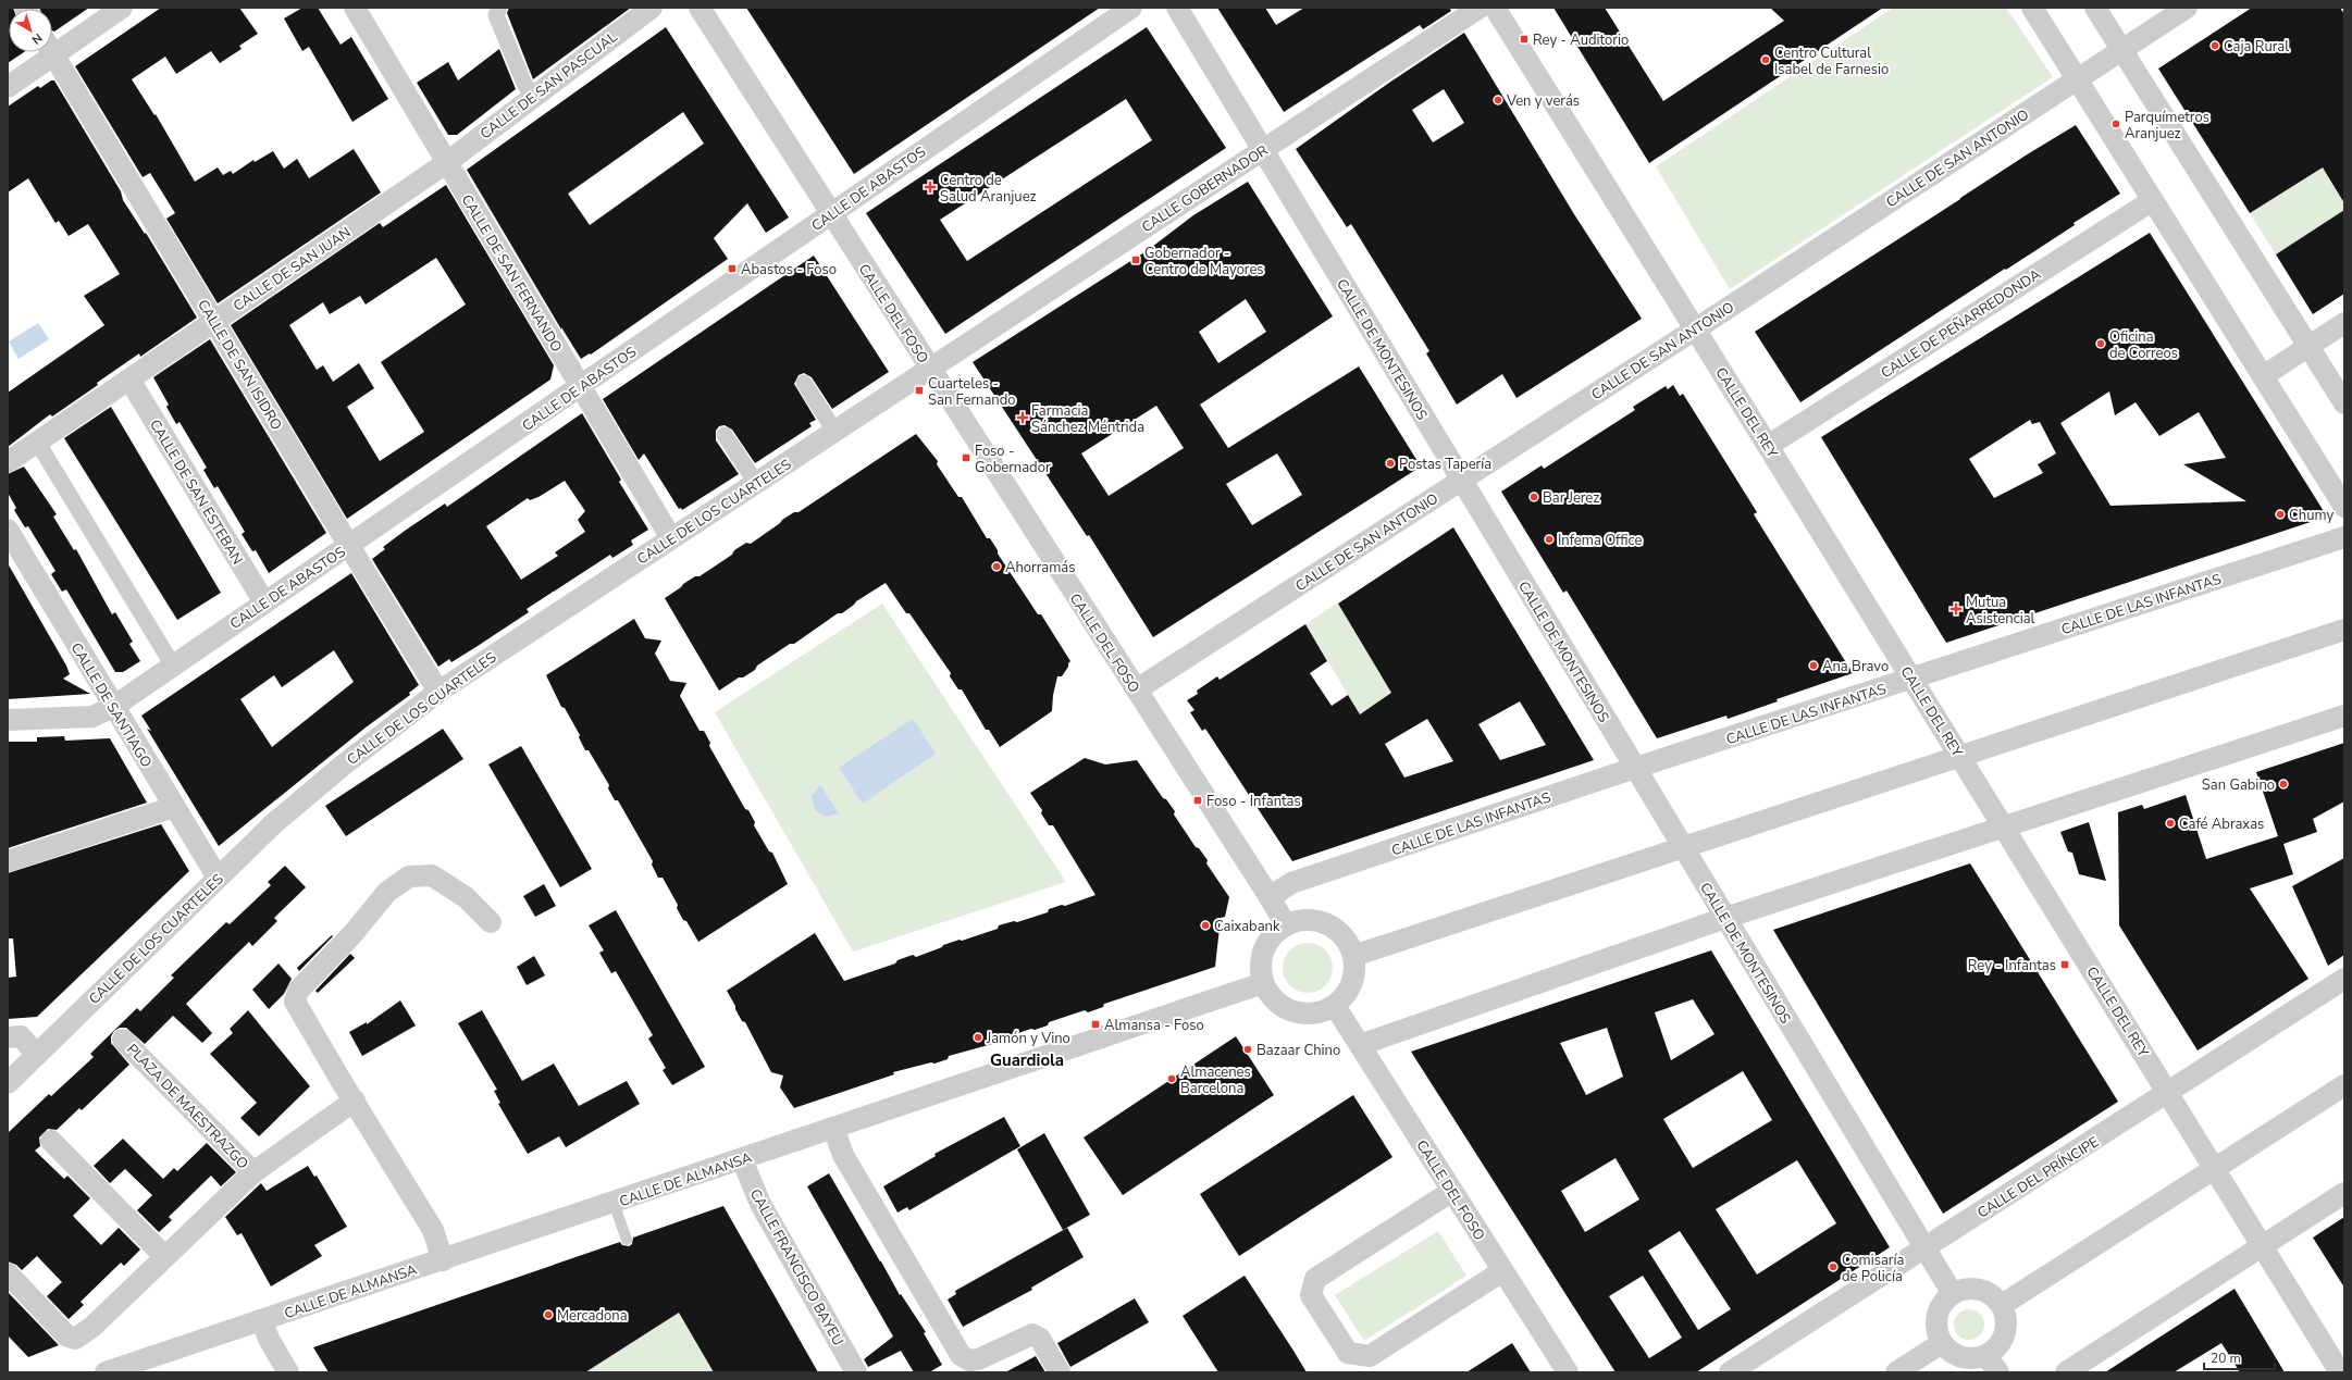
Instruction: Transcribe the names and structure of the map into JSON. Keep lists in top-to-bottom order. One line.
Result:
{"streets":{"street":["CALLE DE SAN PASCUAL","CALLE DE SAN ANTONIO","CALLE DE ABASTOS","CALLE GOBERNADOR","CALLE DE SAN JUAN","CALLE DE SAN FERNANDO","CALLE DEL FOSO","CALLE DE PEÑARREDONDA","CALLE DE MONTESINOS","CALLE DE SAN ISIDRO","CALLE DEL REY","CALLE DE SAN ESTEBAN","CALLE DE LOS CUARTELES","CALLE DE LAS INFANTAS","CALLE DE SANTIAGO","PLAZA DE MAESTRAZGO","CALLE DEL PRÍNCIPE","CALLE DE ALMANSA","CALLE FRANCISCO BAYEU"]},"crossings":[["CALLE DE SAN PASCUAL","CALLE DE SAN JUAN"],["CALLE DE SAN PASCUAL","CALLE DE SAN FERNANDO"],["CALLE DE SAN ANTONIO","CALLE DEL FOSO"],["CALLE DE SAN ANTONIO","CALLE DE MONTESINOS"],["CALLE DE SAN ANTONIO","CALLE DEL REY"],["CALLE DE ABASTOS","CALLE DE SAN FERNANDO"],["CALLE DE ABASTOS","CALLE DEL FOSO"],["CALLE DE ABASTOS","CALLE DE SAN ISIDRO"],["CALLE DE ABASTOS","CALLE DE SAN ESTEBAN"],["CALLE DE ABASTOS","CALLE DE SANTIAGO"],["CALLE GOBERNADOR","CALLE DEL FOSO"],["CALLE GOBERNADOR","CALLE DE MONTESINOS"],["CALLE GOBERNADOR","CALLE DE LOS CUARTELES"],["CALLE DE SAN JUAN","CALLE DE SAN FERNANDO"],["CALLE DE SAN JUAN","CALLE DE SAN ISIDRO"],["CALLE DE SAN JUAN","CALLE DE SAN ESTEBAN"],["CALLE DE SAN FERNANDO","CALLE DE LOS CUARTELES"],["CALLE DEL FOSO","CALLE DE LOS CUARTELES"],["CALLE DEL FOSO","CALLE DE LAS INFANTAS"],["CALLE DEL FOSO","CALLE DE ALMANSA"],["CALLE DE PEÑARREDONDA","CALLE DEL REY"],["CALLE DE MONTESINOS","CALLE DE LAS INFANTAS"],["CALLE DE MONTESINOS","CALLE DEL PRÍNCIPE"],["CALLE DE SAN ISIDRO","CALLE DE LOS CUARTELES"],["CALLE DEL REY","CALLE DE LAS INFANTAS"],["CALLE DEL REY","CALLE DEL PRÍNCIPE"],["CALLE DE LOS CUARTELES","CALLE DE SANTIAGO"],["CALLE DE ALMANSA","CALLE FRANCISCO BAYEU"]],"districts":["Guardiola"],"places":{"transit":["Rey - Auditorio","Gobernador - Centro de Mayores","Abastos - Foso","Cuarteles - San Fernando","Foso - Gobernador","Foso - Infantas","Rey - Infantas","Almansa - Foso"],"other":["Caja Rural","Centro Cultural Isabel de Farnesio","Ven y verás","Parquímetros Aranjuez","Oficina de Correos","Postas Tapería","Bar Jerez","Chumy","Infema Office","Ahorramás","Ana Bravo","San Gabino","Café Abraxas","Caixabank","Jamón y Vino","Bazaar Chino","Almacenes Barcelona","Comisaría de Policía","Mercadona"],"health":["Centro de Salud Aranjuez","Farmacia Sánchez Méntrida","Mutua Asistencial"]},"scale_bar":"20 m","north":"bottom right"}
